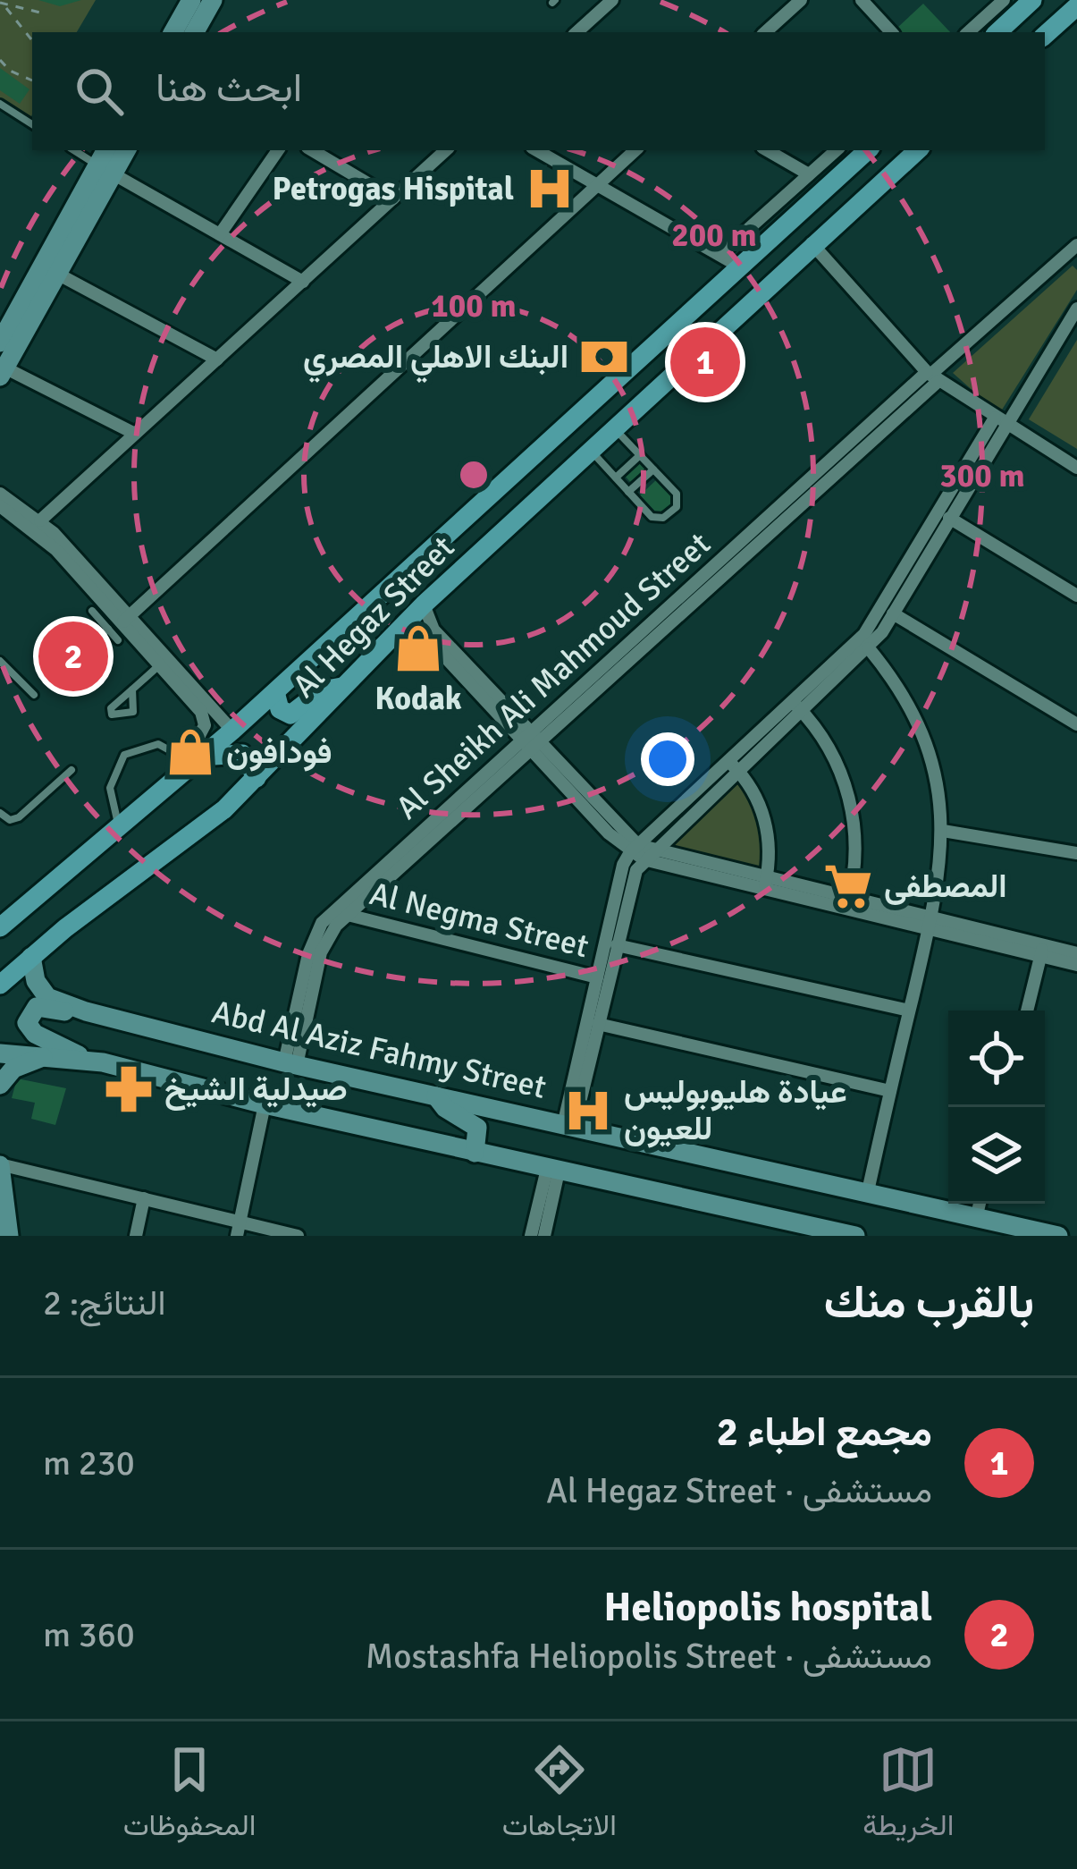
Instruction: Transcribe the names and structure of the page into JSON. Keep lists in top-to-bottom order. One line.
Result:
{"streets":{"main road":["Al Hegaz Street","Abd Al Aziz Fahmy Street"],"street":["Al Sheikh Ali Mahmoud Street","Al Negma Street"]},"crossings":[["Al Hegaz Street","Abd Al Aziz Fahmy Street"],["Al Sheikh Ali Mahmoud Street","Al Negma Street"],["Al Sheikh Ali Mahmoud Street","Abd Al Aziz Fahmy Street"]],"places":{"hospital":["Petrogas Hispital","عيادة هليوبوليس للعيون"],"bank":["البنك الاهلي المصري"],"shop":["Kodak","فودافون"],"supermarket":["المصطفى"],"pharmacy":["صيدلية الشيخ"]},"page":{"search":"ابحث هنا","pins":["1","2"],"heading":["بالقرب منك","النتائج: 2"],"list":[{"mark":"1","name":"مجمع اطباء 2","note":"مستشفى · Al Hegaz Street","value":"230 m"},{"mark":"2","name":"Heliopolis hospital","note":"مستشفى · Mostashfa Heliopolis Street","value":"360 m"}],"nav":["الخريطة","الاتجاهات","المحفوظات"]},"rings":["200 m","100 m","300 m"]}
